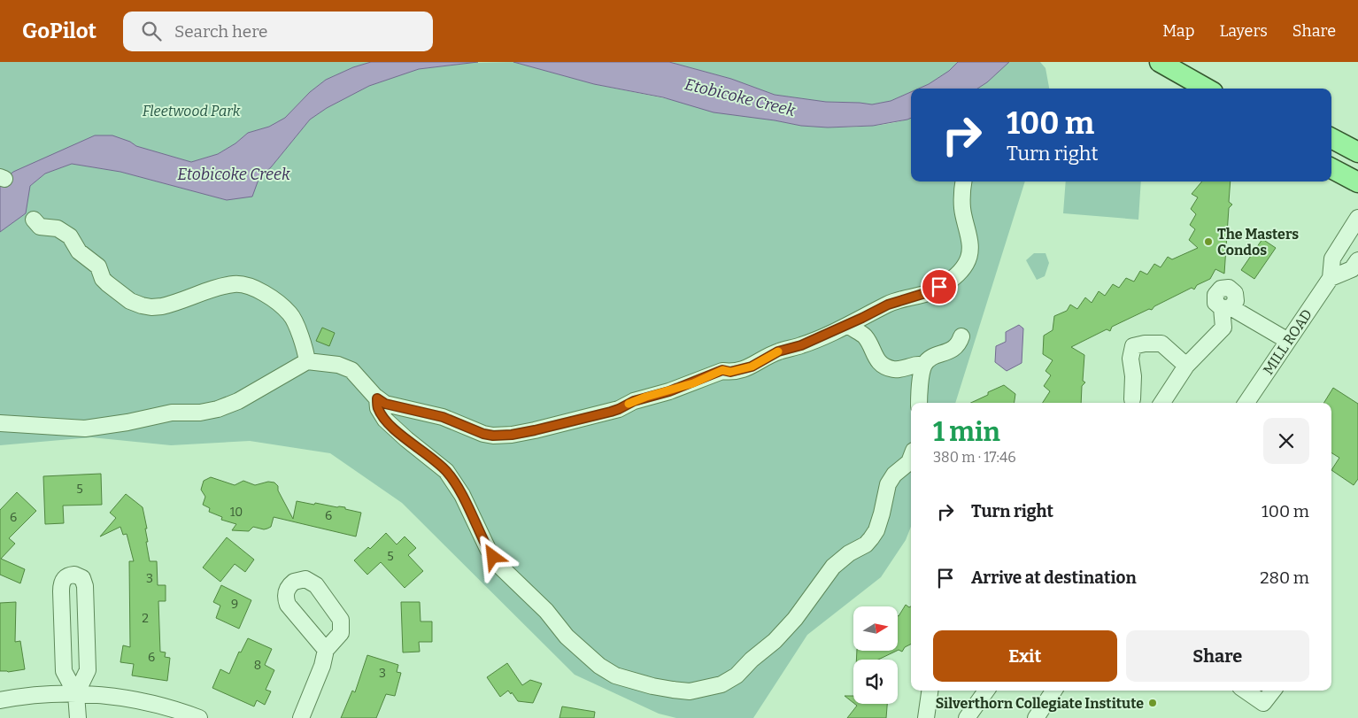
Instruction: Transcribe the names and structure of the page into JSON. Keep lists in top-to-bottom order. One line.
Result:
{"streets":{"street":["MILL ROAD"]},"water":["Etobicoke Creek"],"parks":["Fleetwood Park"],"places":["The Masters Condos","Silverthorn Collegiate Institute"],"house_numbers":["5","10","6","6","5","3","9","2","6","8","3"],"north":"right","page":{"header":"GoPilot","search":"Search here","nav":["Map","Layers","Share"],"turn":["100 m","Turn right"],"heading":["1 min","380 m · 17:46"],"list":[{"name":"Turn right","value":"100 m"},{"name":"Arrive at destination","value":"280 m"}],"buttons":["Exit","Share"]}}
